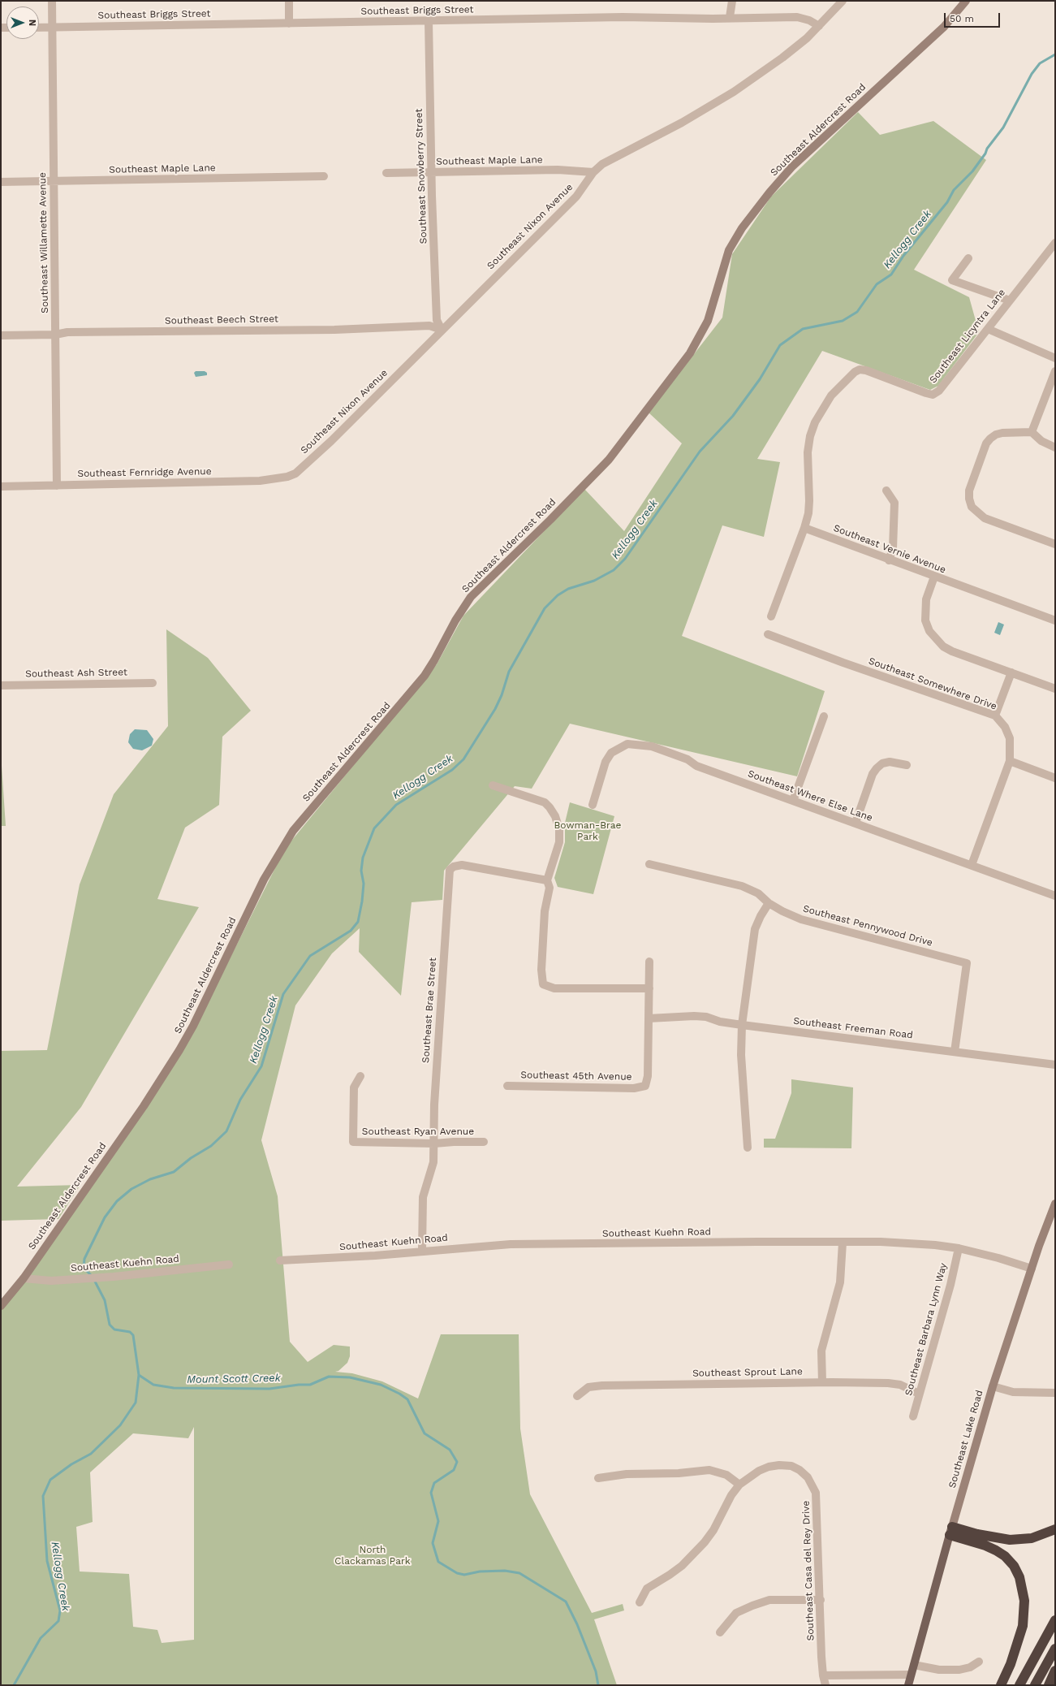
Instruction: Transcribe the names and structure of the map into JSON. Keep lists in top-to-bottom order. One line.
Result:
{"streets":{"main road":["Southeast Lake Road"],"street":["Southeast Briggs Street","Southeast Aldercrest Road","Southeast Maple Lane","Southeast Snowberry Street","Southeast Nixon Avenue","Southeast Willamette Avenue","Southeast Beech Street","Southeast Licyntra Lane","Southeast Fernridge Avenue","Southeast Vernie Avenue","Southeast Ash Street","Southeast Somewhere Drive","Southeast Where Else Lane","Southeast Pennywood Drive","Southeast Brae Street","Southeast Freeman Road","Southeast 45th Avenue","Southeast Ryan Avenue","Southeast Kuehn Road","Southeast Barbara Lynn Way","Southeast Sprout Lane","Southeast Casa del Rey Drive"]},"crossings":[["Southeast Briggs Street","Southeast Snowberry Street"],["Southeast Briggs Street","Southeast Nixon Avenue"],["Southeast Briggs Street","Southeast Willamette Avenue"],["Southeast Aldercrest Road","Southeast Kuehn Road"],["Southeast Maple Lane","Southeast Snowberry Street"],["Southeast Maple Lane","Southeast Nixon Avenue"],["Southeast Maple Lane","Southeast Willamette Avenue"],["Southeast Snowberry Street","Southeast Nixon Avenue"],["Southeast Snowberry Street","Southeast Beech Street"],["Southeast Nixon Avenue","Southeast Beech Street"],["Southeast Nixon Avenue","Southeast Fernridge Avenue"],["Southeast Willamette Avenue","Southeast Beech Street"],["Southeast Willamette Avenue","Southeast Fernridge Avenue"],["Southeast Licyntra Lane","Southeast Vernie Avenue"],["Southeast Somewhere Drive","Southeast Where Else Lane"],["Southeast Pennywood Drive","Southeast Freeman Road"],["Southeast Brae Street","Southeast Ryan Avenue"],["Southeast Brae Street","Southeast Kuehn Road"],["Southeast Freeman Road","Southeast 45th Avenue"],["Southeast Kuehn Road","Southeast Barbara Lynn Way"],["Southeast Kuehn Road","Southeast Lake Road"],["Southeast Barbara Lynn Way","Southeast Sprout Lane"]],"water":["Kellogg Creek","Mount Scott Creek"],"parks":["Bowman-Brae Park","North Clackamas Park"],"scale_bar":"50 m","north":"right"}
